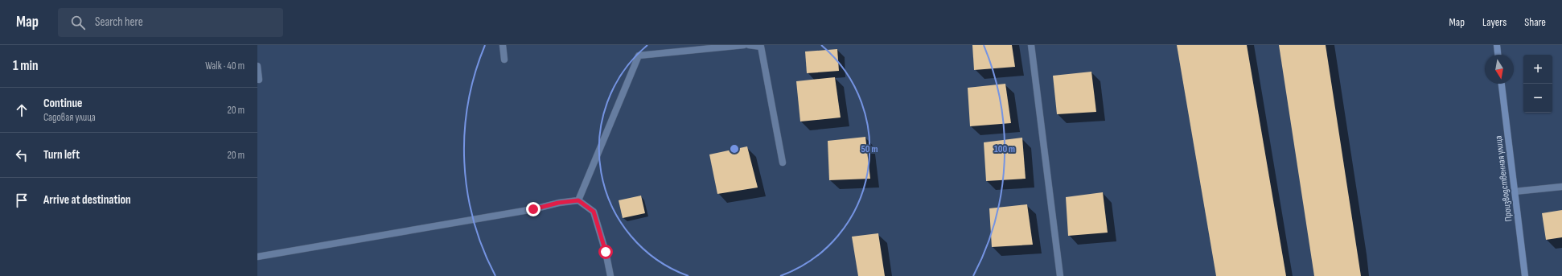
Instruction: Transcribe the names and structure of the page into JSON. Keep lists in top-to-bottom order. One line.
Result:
{"streets":{"street":["Производственная улица"]},"north":"bottom","page":{"header":"Map","search":"Search here","nav":["Map","Layers","Share"],"heading":["1 min","Walk · 40 m"],"map_buttons":["+","−"],"list":[["Continue","Садовая улица","20 m"],["Turn left","20 m"],"Arrive at destination"]},"rings":["50 m","100 m"]}
